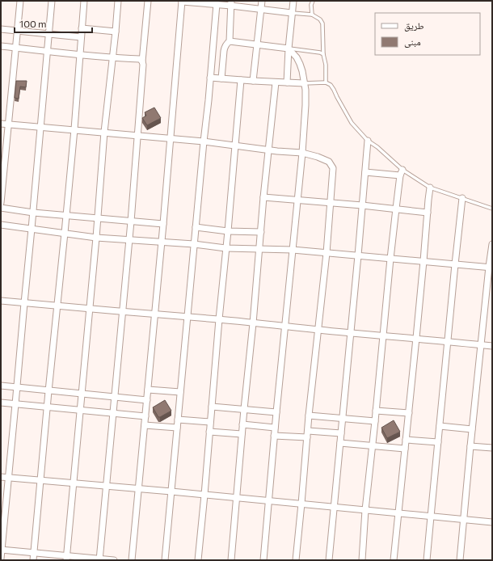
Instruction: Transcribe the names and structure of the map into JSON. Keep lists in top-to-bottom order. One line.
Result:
{"legend":["طريق","مبنى"],"scale_bar":"100 m"}
